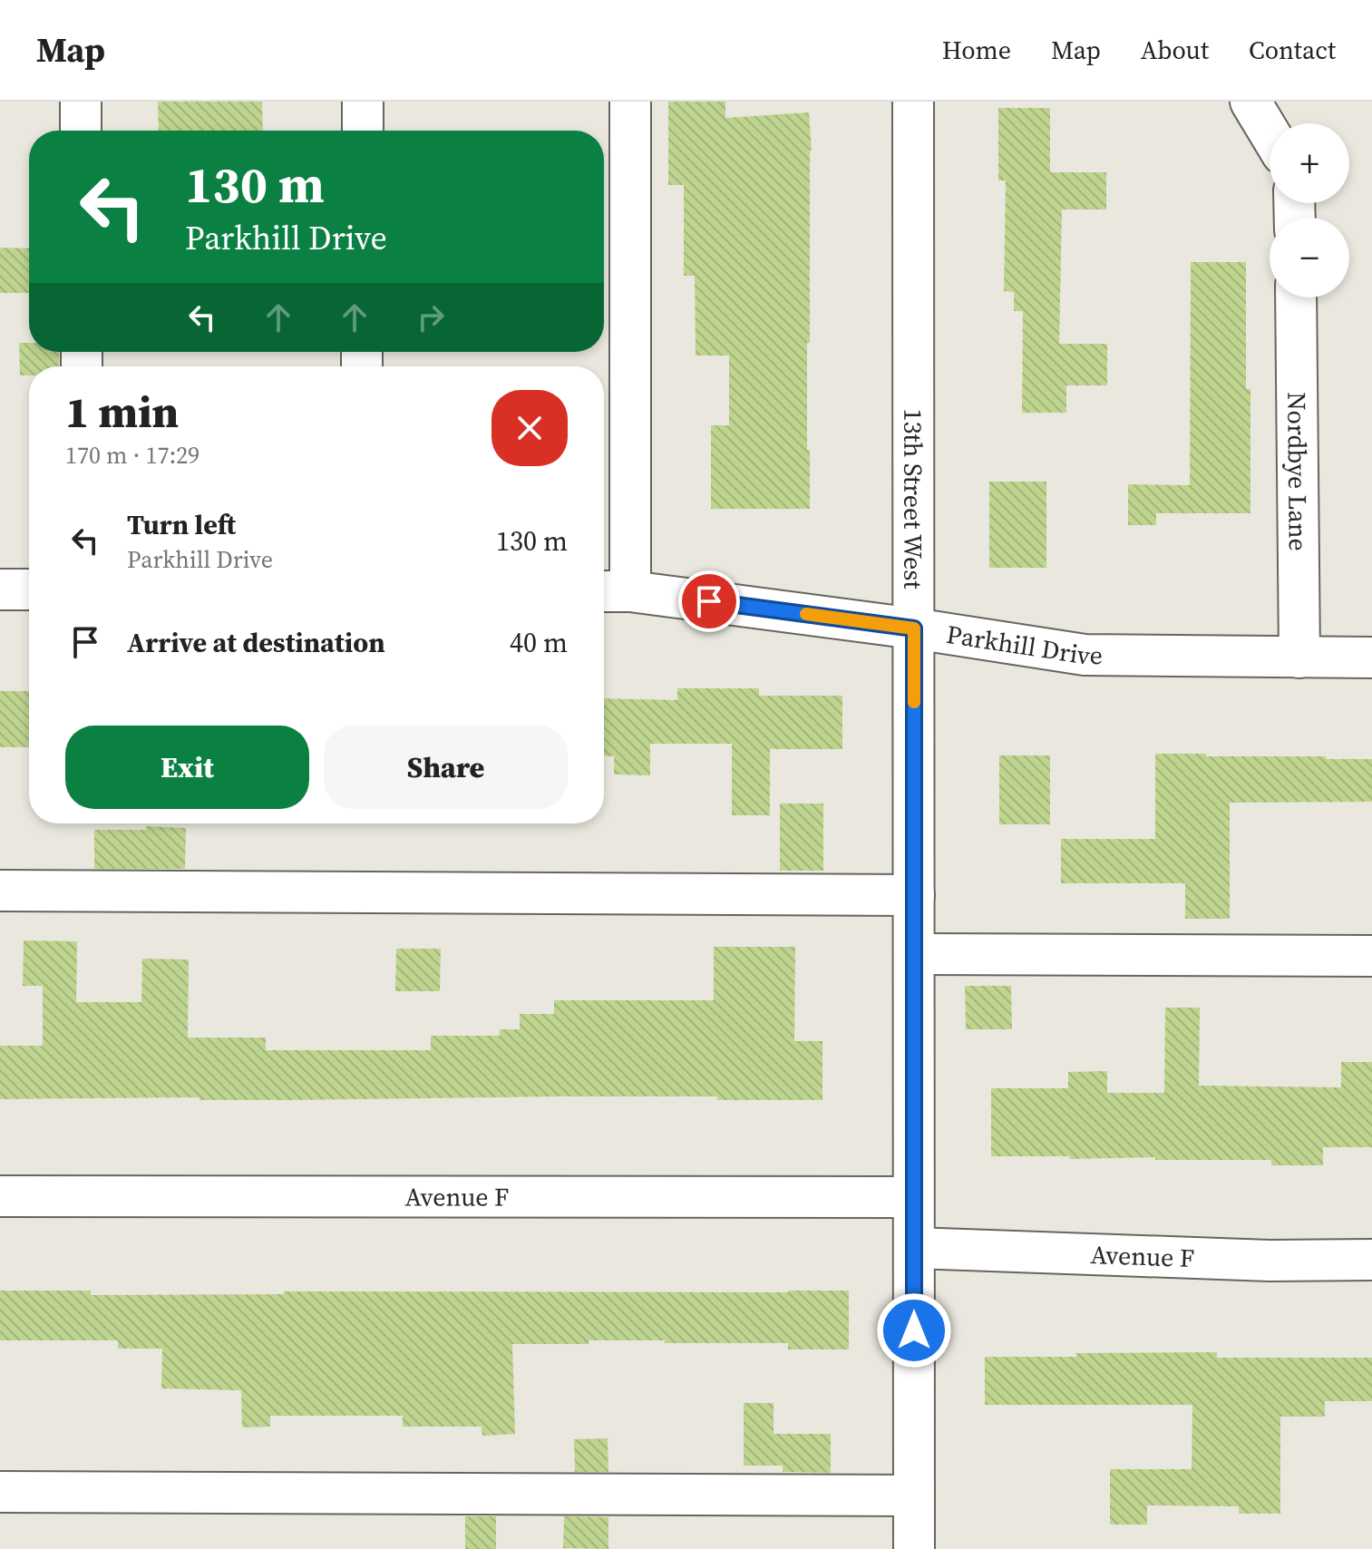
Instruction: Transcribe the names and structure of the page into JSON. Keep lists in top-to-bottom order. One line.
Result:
{"streets":{"street":["Nordbye Lane","13th Street West","Parkhill Drive","Avenue F"]},"crossings":[["Nordbye Lane","Parkhill Drive"],["13th Street West","Parkhill Drive"],["13th Street West","Avenue F"]],"page":{"header":"Map","nav":["Home","Map","About","Contact"],"map_buttons":["+","−"],"turn":["130 m","Parkhill Drive"],"heading":["1 min","170 m · 17:29"],"list":[{"name":"Turn left","note":"Parkhill Drive","value":"130 m"},{"name":"Arrive at destination","value":"40 m"}],"buttons":["Exit","Share"]}}
